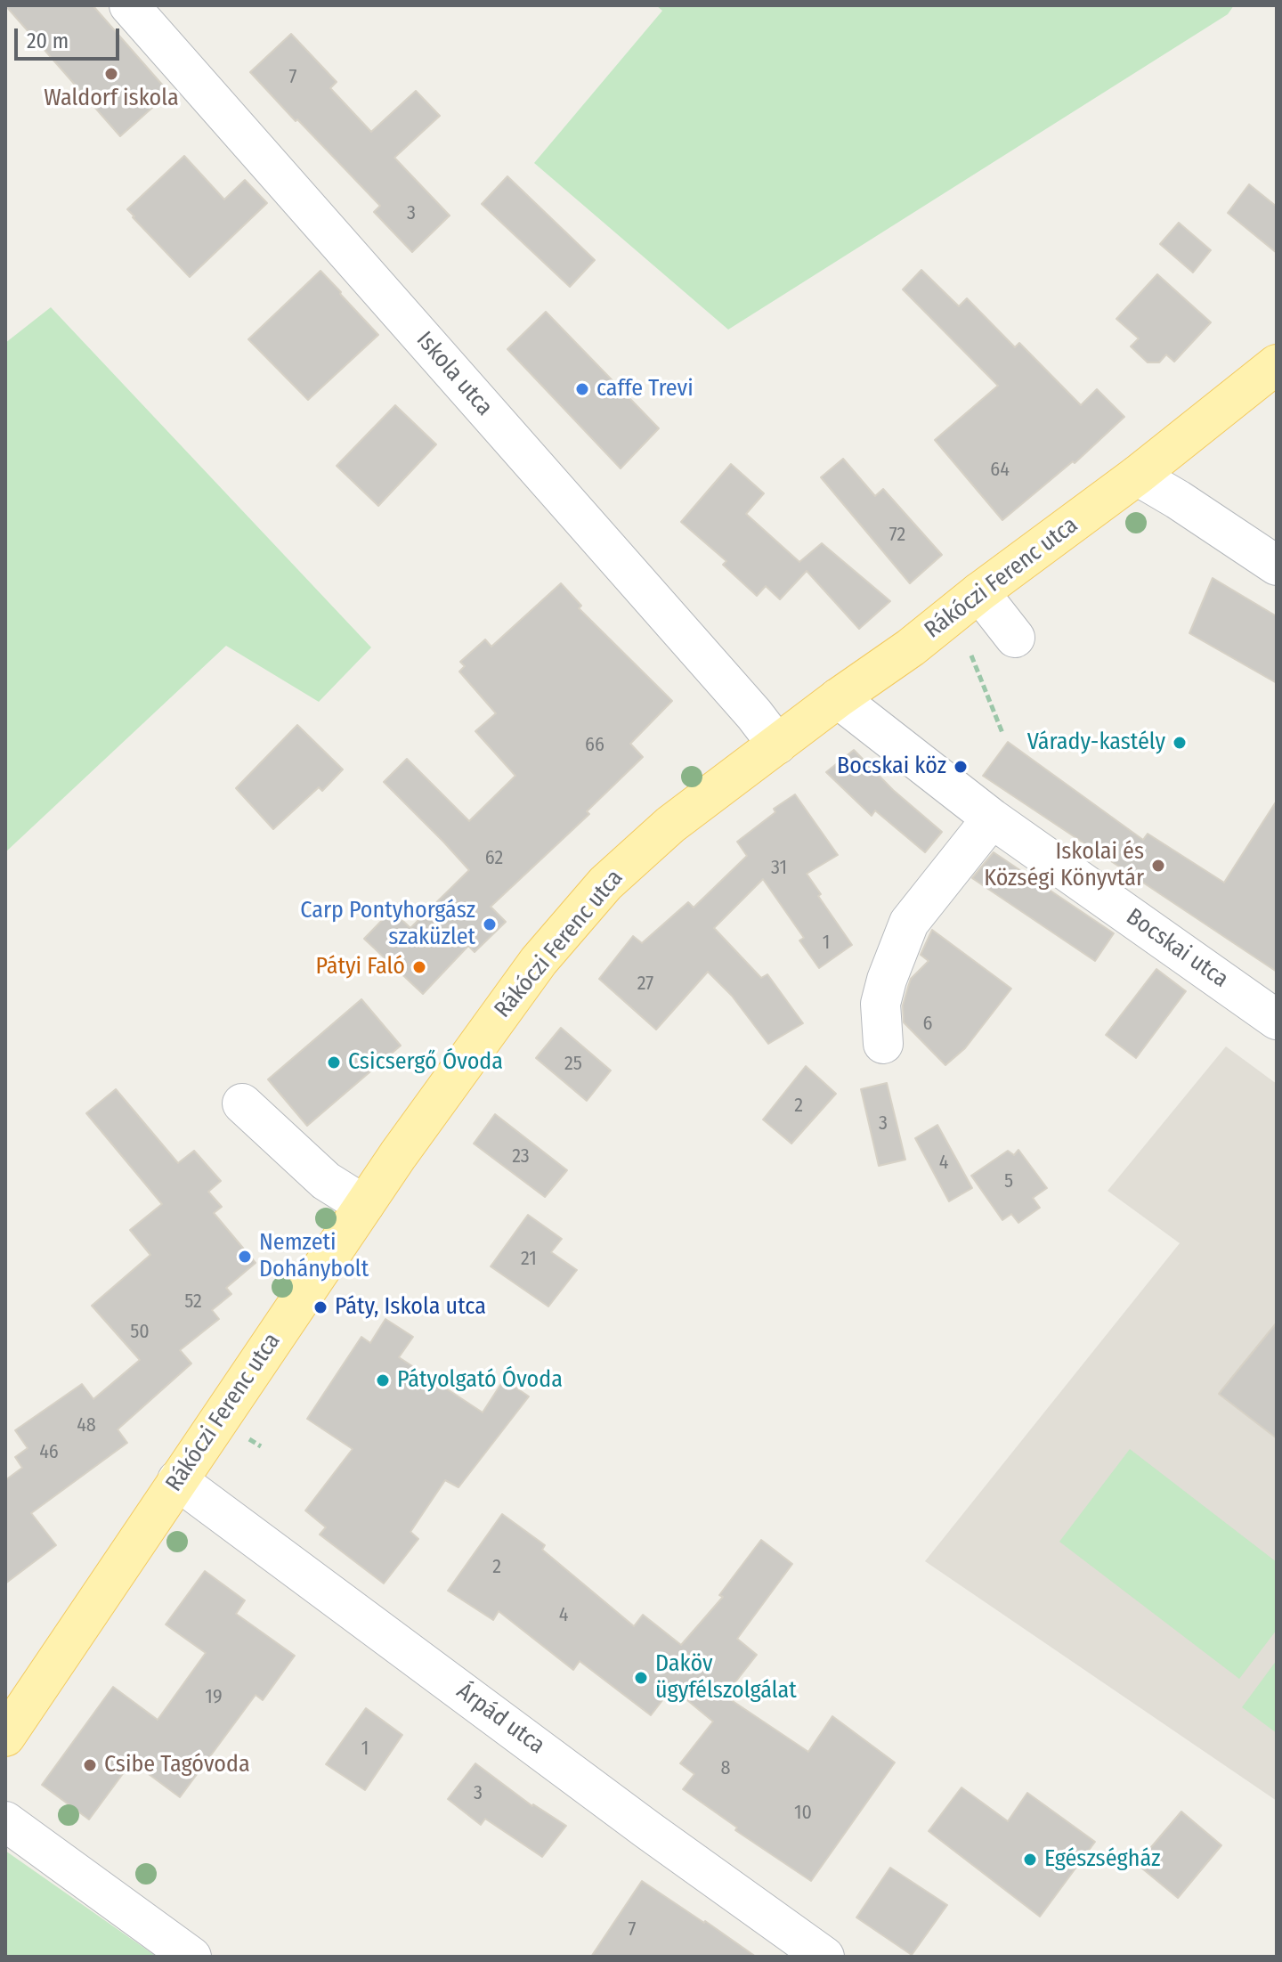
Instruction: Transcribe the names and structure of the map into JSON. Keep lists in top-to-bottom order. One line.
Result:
{"streets":{"main road":["Rákóczi Ferenc utca"],"street":["Iskola utca","Bocskai utca","Árpád utca"]},"crossings":[["Iskola utca","Rákóczi Ferenc utca"],["Rákóczi Ferenc utca","Bocskai utca"],["Rákóczi Ferenc utca","Árpád utca"]],"places":["Waldorf iskola","caffe Trevi","Várady-kastély","Bocskai köz","Iskolai és Községi Könyvtár","Carp Pontyhorgász szaküzlet","Pátyi Faló","Csicsergő Óvoda","Nemzeti Dohánybolt","Páty, Iskola utca","Pátyolgató Óvoda","Daköv ügyfélszolgálat","Csibe Tagóvoda","Egészségház"],"house_numbers":["7","3","64","72","66","62","31","1","27","6","25","2","3","23","4","5","21","52","50","48","46","2","4","19","1","8","3","10","7"],"scale_bar":"20 m"}
